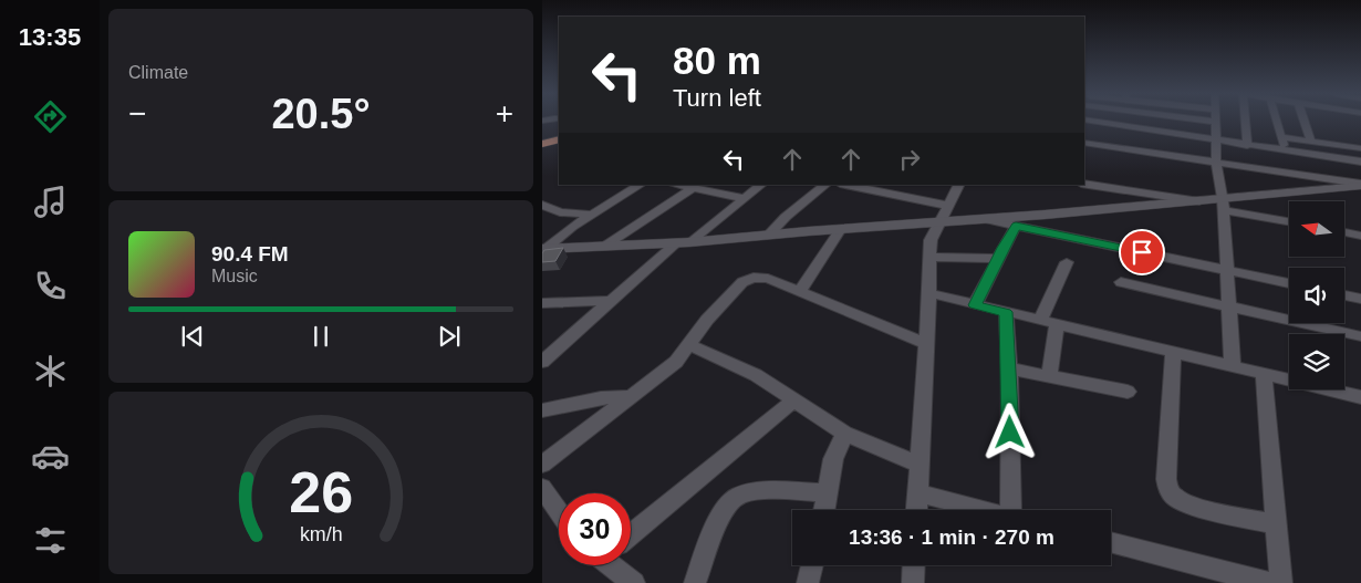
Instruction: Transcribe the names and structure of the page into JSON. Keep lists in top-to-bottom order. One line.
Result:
{"north":"left","page":{"tabs":"13:35","tile":"Climate","turn":["80 m","Turn left"],"heat":["−","20.5°","+"],"song":["90.4 FM","Music"],"limit":"30","trip":"13:36 · 1 min · 270 m","gauge":["26","km/h"]}}
